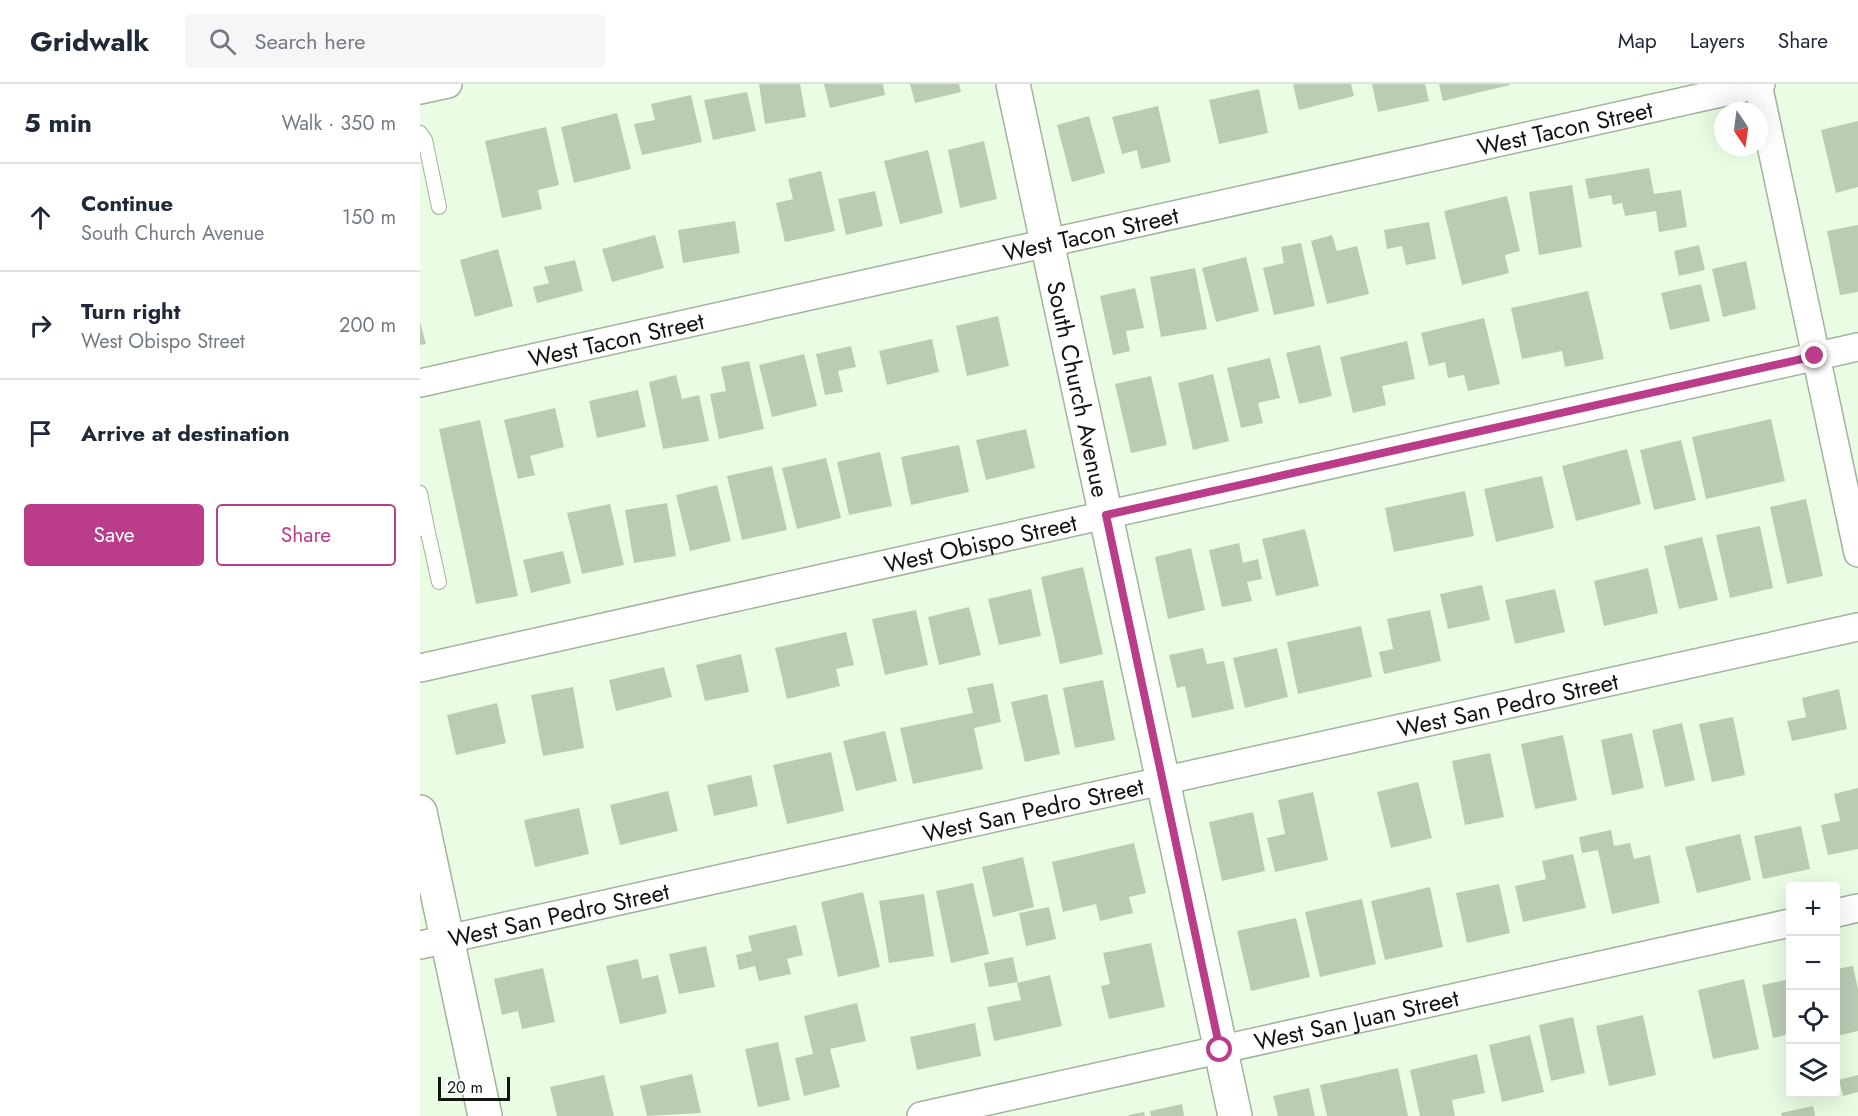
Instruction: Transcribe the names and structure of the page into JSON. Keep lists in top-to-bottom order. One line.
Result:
{"streets":{"street":["West Tacon Street","South Church Avenue","West Obispo Street","West San Pedro Street","West San Juan Street"]},"crossings":[["West Tacon Street","South Church Avenue"],["South Church Avenue","West Obispo Street"],["South Church Avenue","West San Pedro Street"],["South Church Avenue","West San Juan Street"]],"scale_bar":"20 m","north":"bottom","page":{"header":"Gridwalk","search":"Search here","nav":["Map","Layers","Share"],"heading":["5 min","Walk · 350 m"],"list":[["Continue","South Church Avenue","150 m"],["Turn right","West Obispo Street","200 m"],"Arrive at destination"],"buttons":["Save","Share"],"map_buttons":["+","−"],"scale":"20 m"}}
